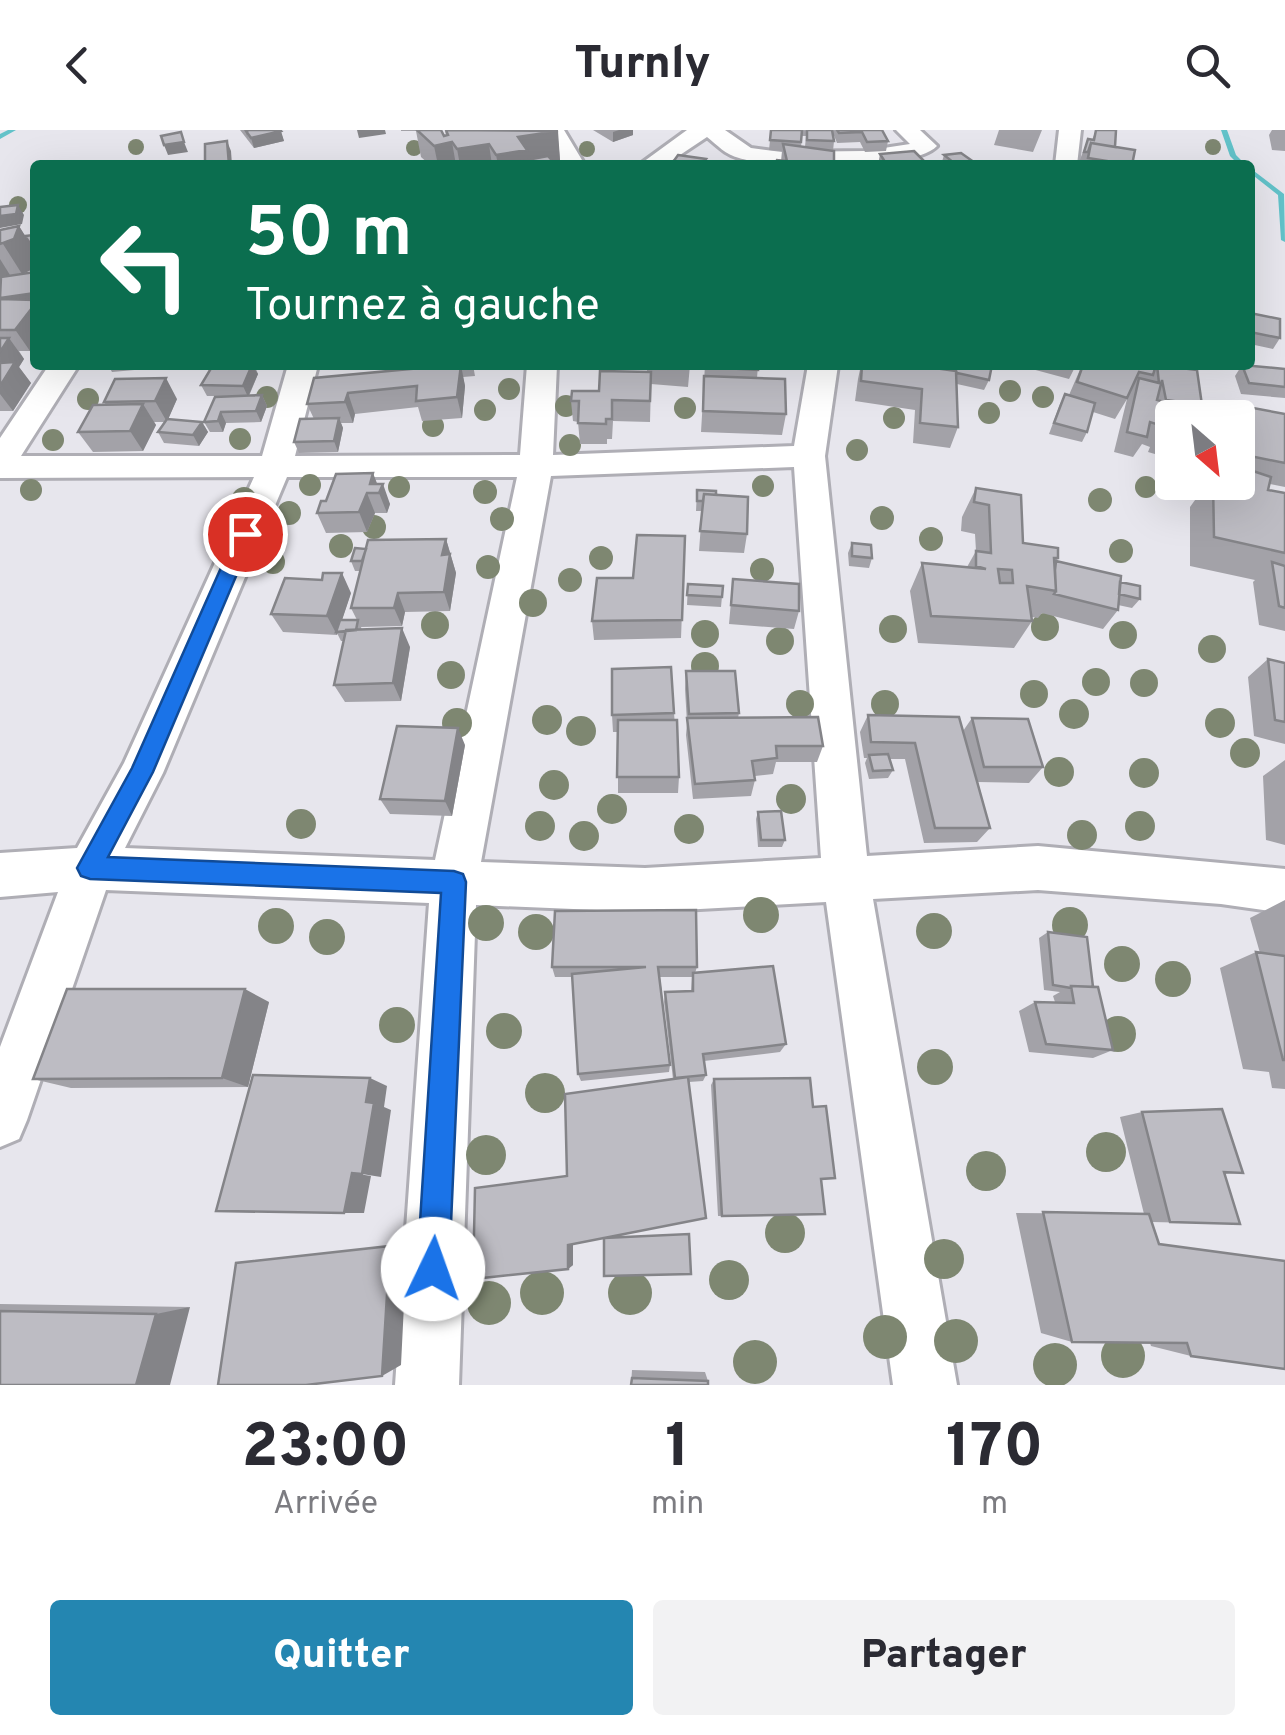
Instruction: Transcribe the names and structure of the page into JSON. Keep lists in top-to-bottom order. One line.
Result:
{"north":"bottom right","page":{"header":"Turnly","turn":["50 m","Tournez à gauche"],"eta":["23:00","Arrivée","1","min","170","m"],"buttons":["Quitter","Partager"]}}
